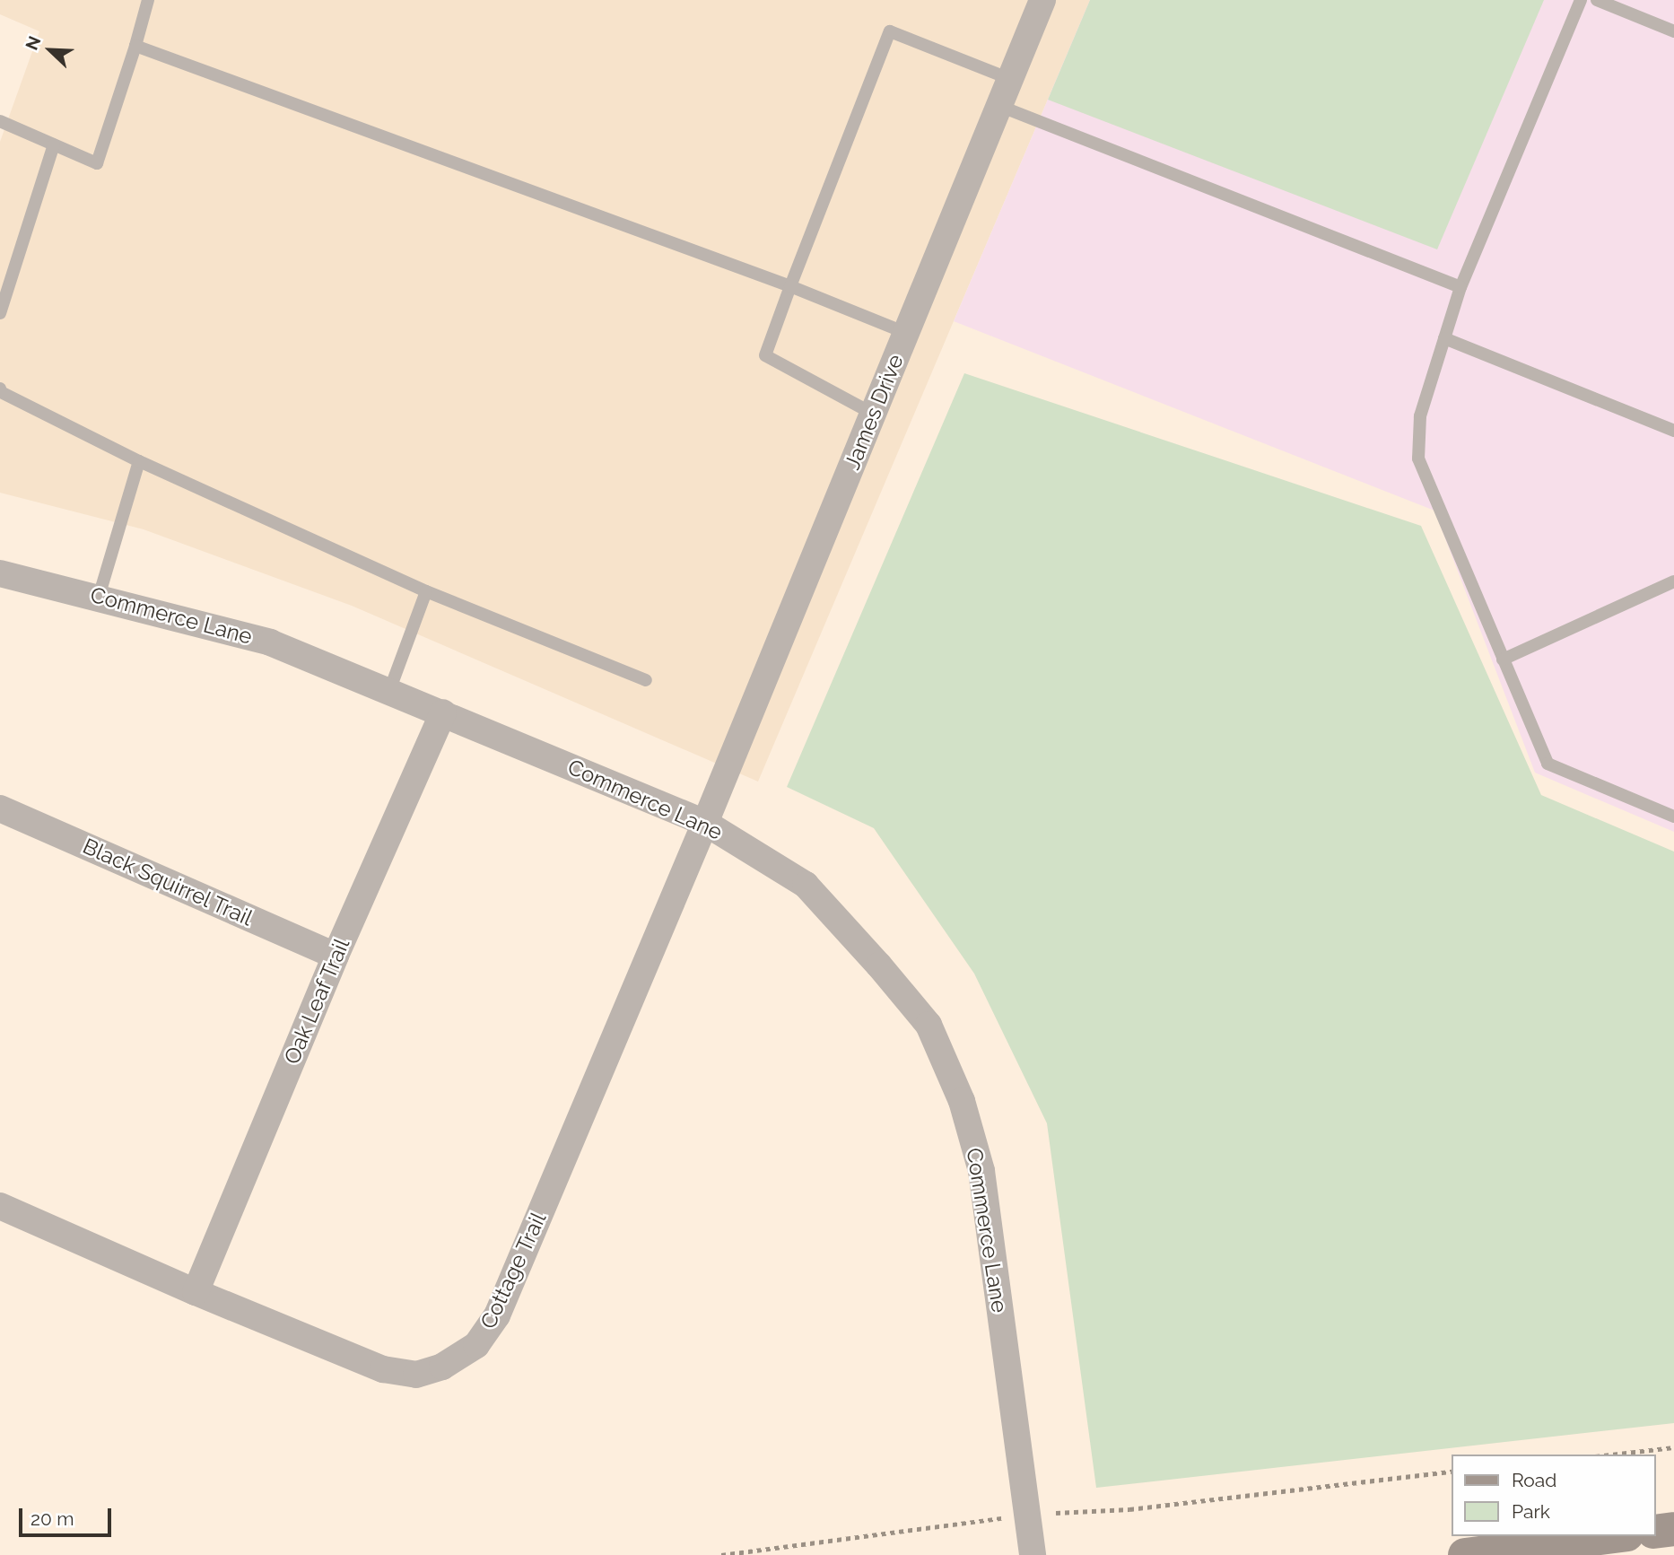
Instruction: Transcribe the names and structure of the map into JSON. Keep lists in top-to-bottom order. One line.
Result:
{"streets":{"street":["James Drive","Commerce Lane","Black Squirrel Trail","Oak Leaf Trail","Cottage Trail"]},"crossings":[["James Drive","Commerce Lane"],["James Drive","Cottage Trail"],["Commerce Lane","Oak Leaf Trail"],["Commerce Lane","Cottage Trail"],["Black Squirrel Trail","Oak Leaf Trail"],["Oak Leaf Trail","Cottage Trail"]],"legend":["Road","Park"],"scale_bar":"20 m","north":"top left"}
